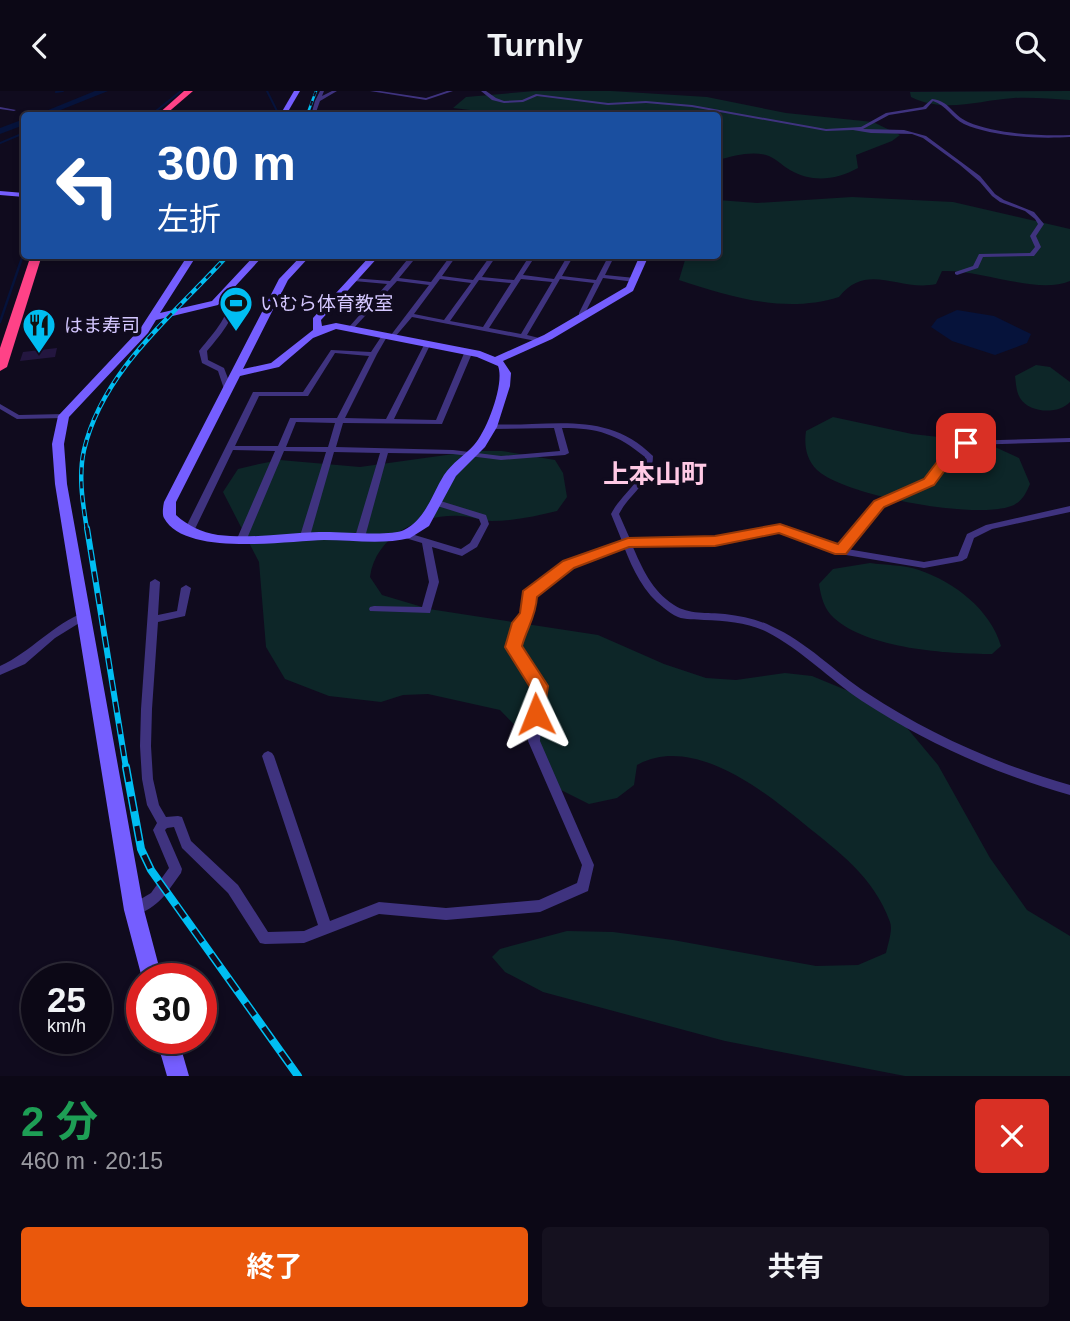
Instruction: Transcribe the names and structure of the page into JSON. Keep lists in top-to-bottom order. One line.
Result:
{"districts":["上本山町"],"places":{"sports":["いむら体育教室"],"restaurant":["はま寿司"]},"page":{"header":"Turnly","turn":["300 m","左折"],"speed":"25 km/h","limit":"30","heading":["2 分","460 m · 20:15"],"buttons":["終了","共有"]}}
